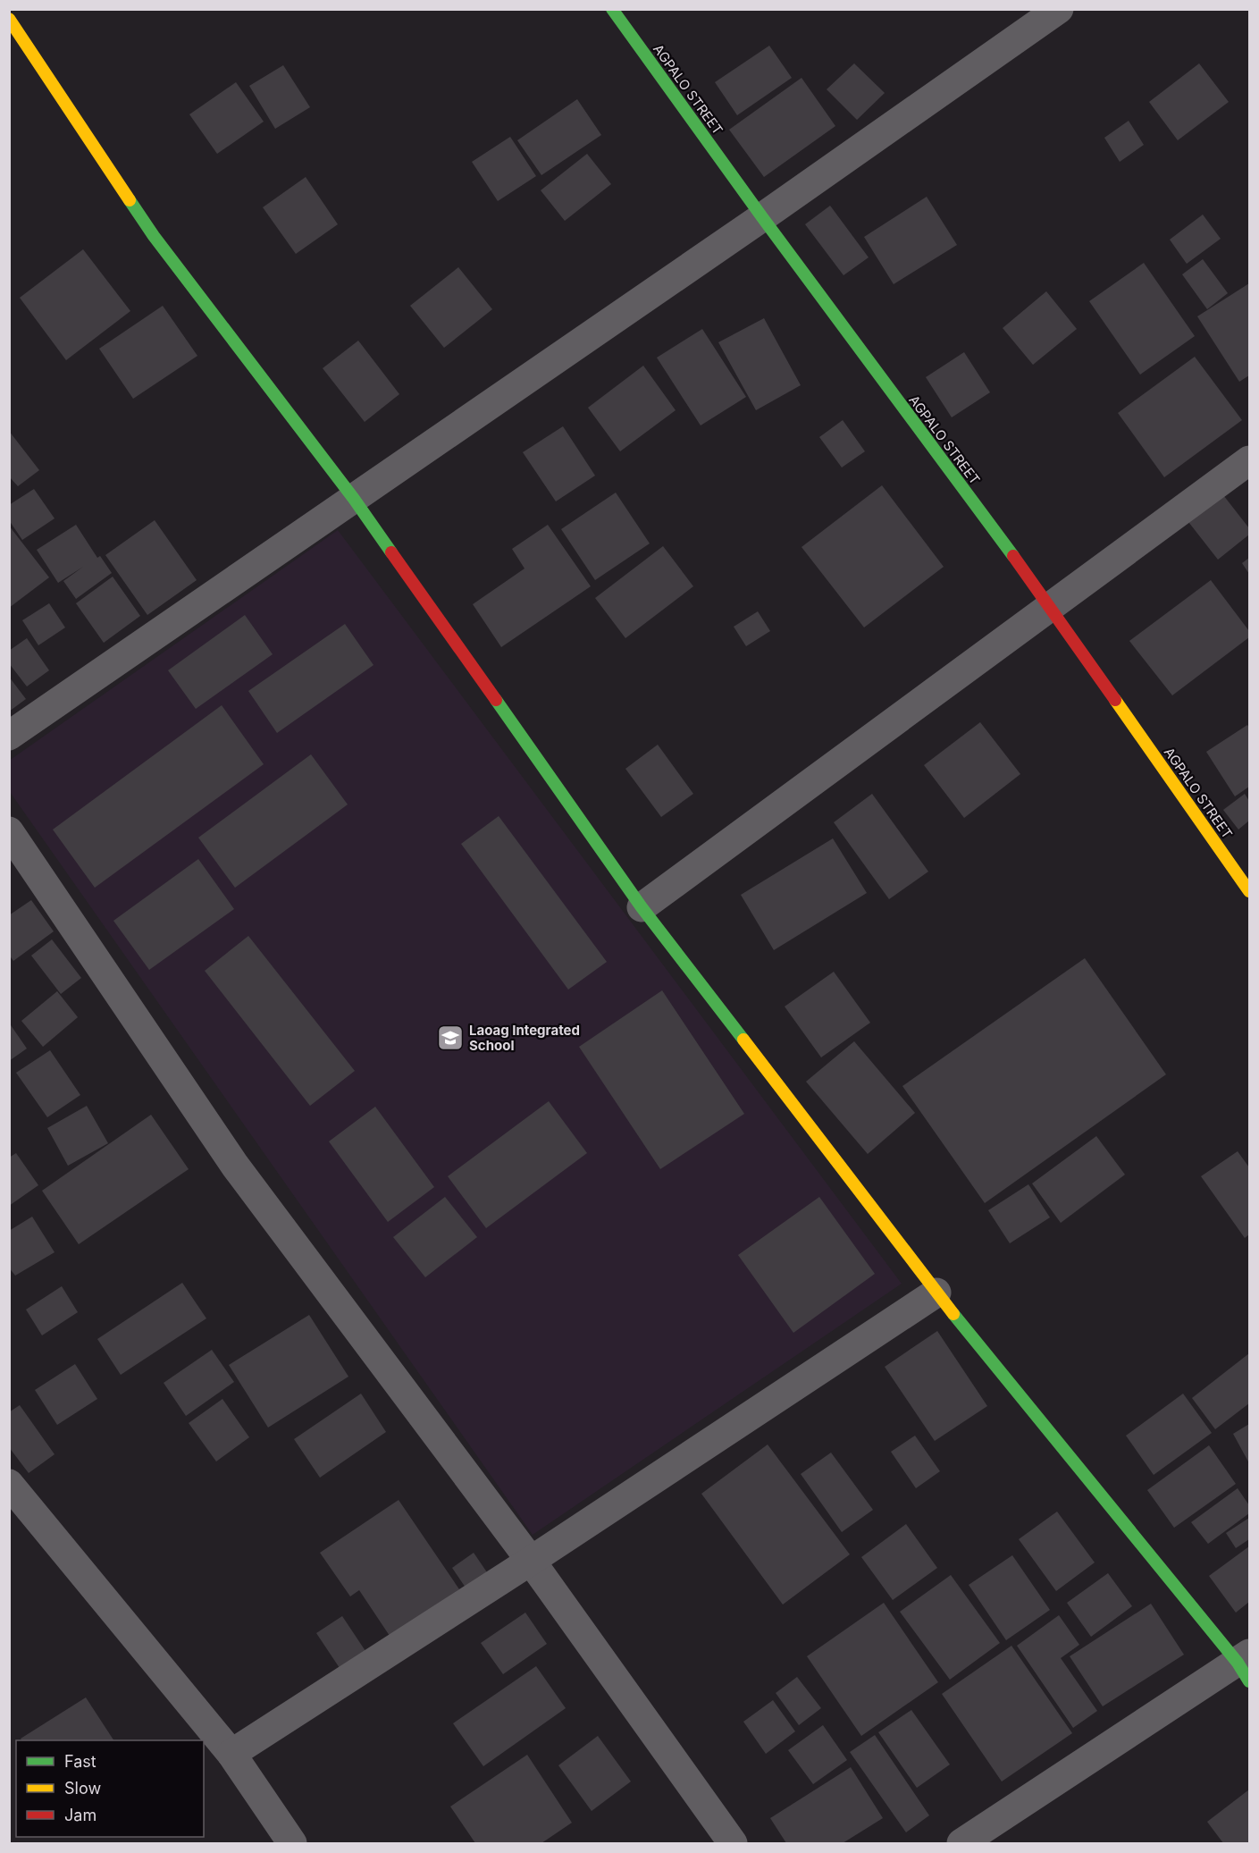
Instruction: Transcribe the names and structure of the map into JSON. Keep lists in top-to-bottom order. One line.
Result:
{"streets":{"street":["AGPALO STREET"]},"places":{"school or university":["Laoag Integrated School"]},"legend":["Fast","Slow","Jam"]}
